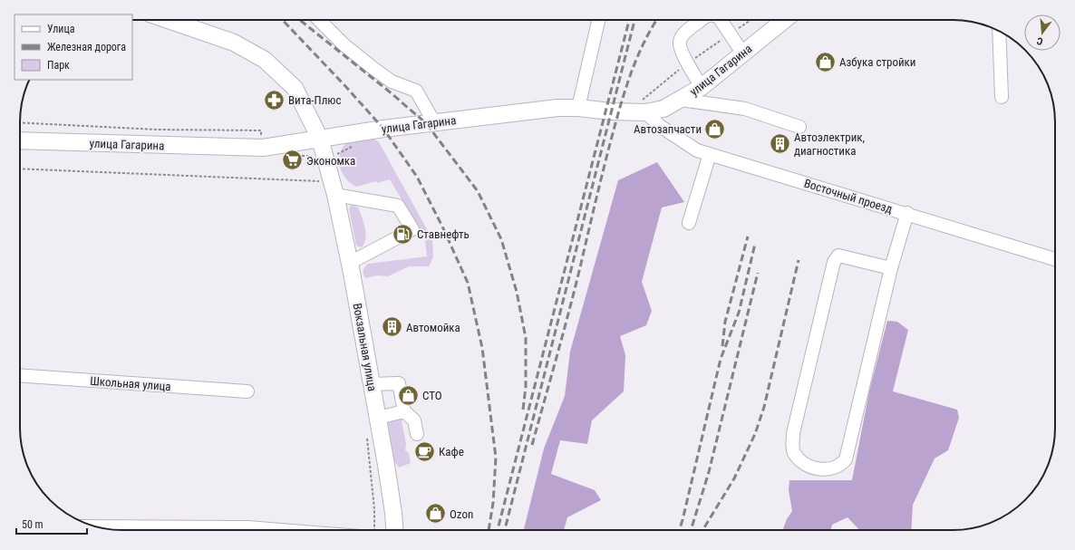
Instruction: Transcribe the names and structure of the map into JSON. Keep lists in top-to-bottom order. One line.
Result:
{"streets":{"main road":["улица Гагарина","Вокзальная улица"],"street":["Восточный проезд","Школьная улица"]},"crossings":[["улица Гагарина","Восточный проезд"],["улица Гагарина","Вокзальная улица"]],"places":{"shop":["Азбука стройки","Автозапчасти","СТО","Ozon"],"pharmacy":["Вита-Плюс"],"building":["Автоэлектрик, диагностика","Автомойка"],"supermarket":["Экономка"],"fuel station":["Ставнефть"],"cafe":["Кафе"]},"legend":["Улица","Железная дорога","Парк"],"scale_bar":"50 m","north":"bottom"}
